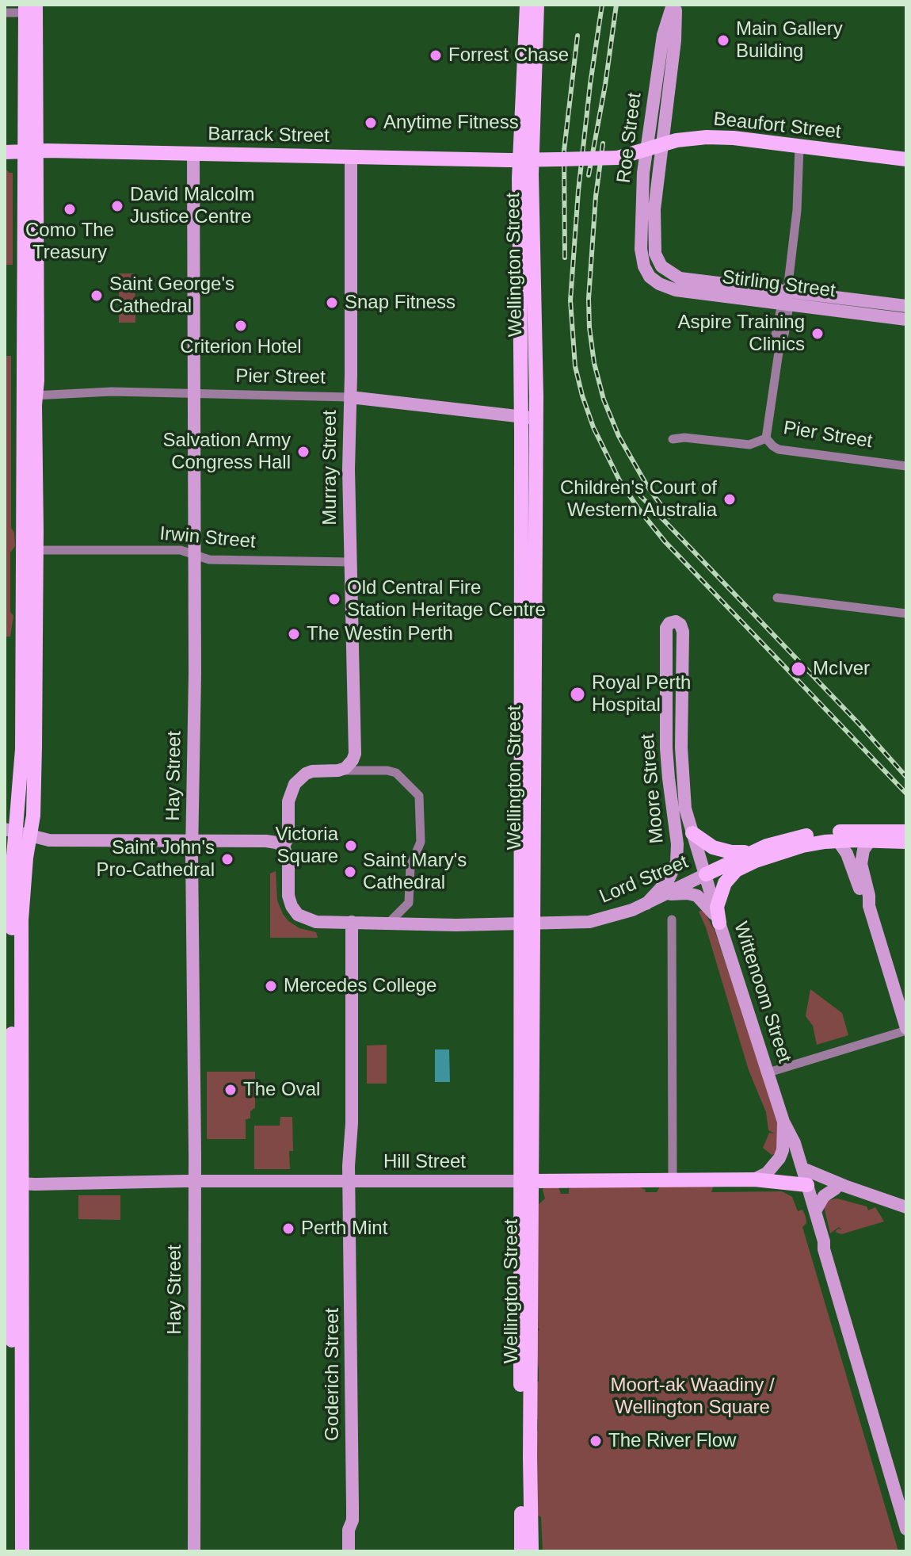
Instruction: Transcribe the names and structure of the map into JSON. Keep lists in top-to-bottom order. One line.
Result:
{"streets":{"main road":["Beaufort Street","Barrack Street","Roe Street","Wellington Street","Stirling Street","Pier Street","Murray Street","Hay Street","Moore Street","Lord Street","Wittenoom Street","Hill Street","Goderich Street"],"street":["Irwin Street"]},"crossings":[["Beaufort Street","Barrack Street"],["Beaufort Street","Roe Street"],["Beaufort Street","Wellington Street"],["Barrack Street","Wellington Street"],["Barrack Street","Murray Street"],["Barrack Street","Hay Street"],["Roe Street","Stirling Street"],["Wellington Street","Pier Street"],["Wellington Street","Lord Street"],["Wellington Street","Hill Street"],["Pier Street","Murray Street"],["Pier Street","Hay Street"],["Murray Street","Irwin Street"],["Murray Street","Lord Street"],["Murray Street","Goderich Street"],["Irwin Street","Hay Street"],["Hay Street","Hill Street"],["Moore Street","Lord Street"],["Moore Street","Wittenoom Street"],["Lord Street","Wittenoom Street"],["Lord Street","Goderich Street"],["Wittenoom Street","Hill Street"],["Hill Street","Goderich Street"]],"parks":["Moort-ak Waadiny / Wellington Square"],"places":["Main Gallery Building","Forrest Chase","Anytime Fitness","David Malcolm Justice Centre","Como The Treasury","Saint George's Cathedral","Snap Fitness","Criterion Hotel","Aspire Training Clinics","Salvation Army Congress Hall","Children's Court of Western Australia","Old Central Fire Station Heritage Centre","The Westin Perth","McIver","Royal Perth Hospital","Victoria Square","Saint John's Pro-Cathedral","Saint Mary's Cathedral","Mercedes College","The Oval","Perth Mint","The River Flow"]}
